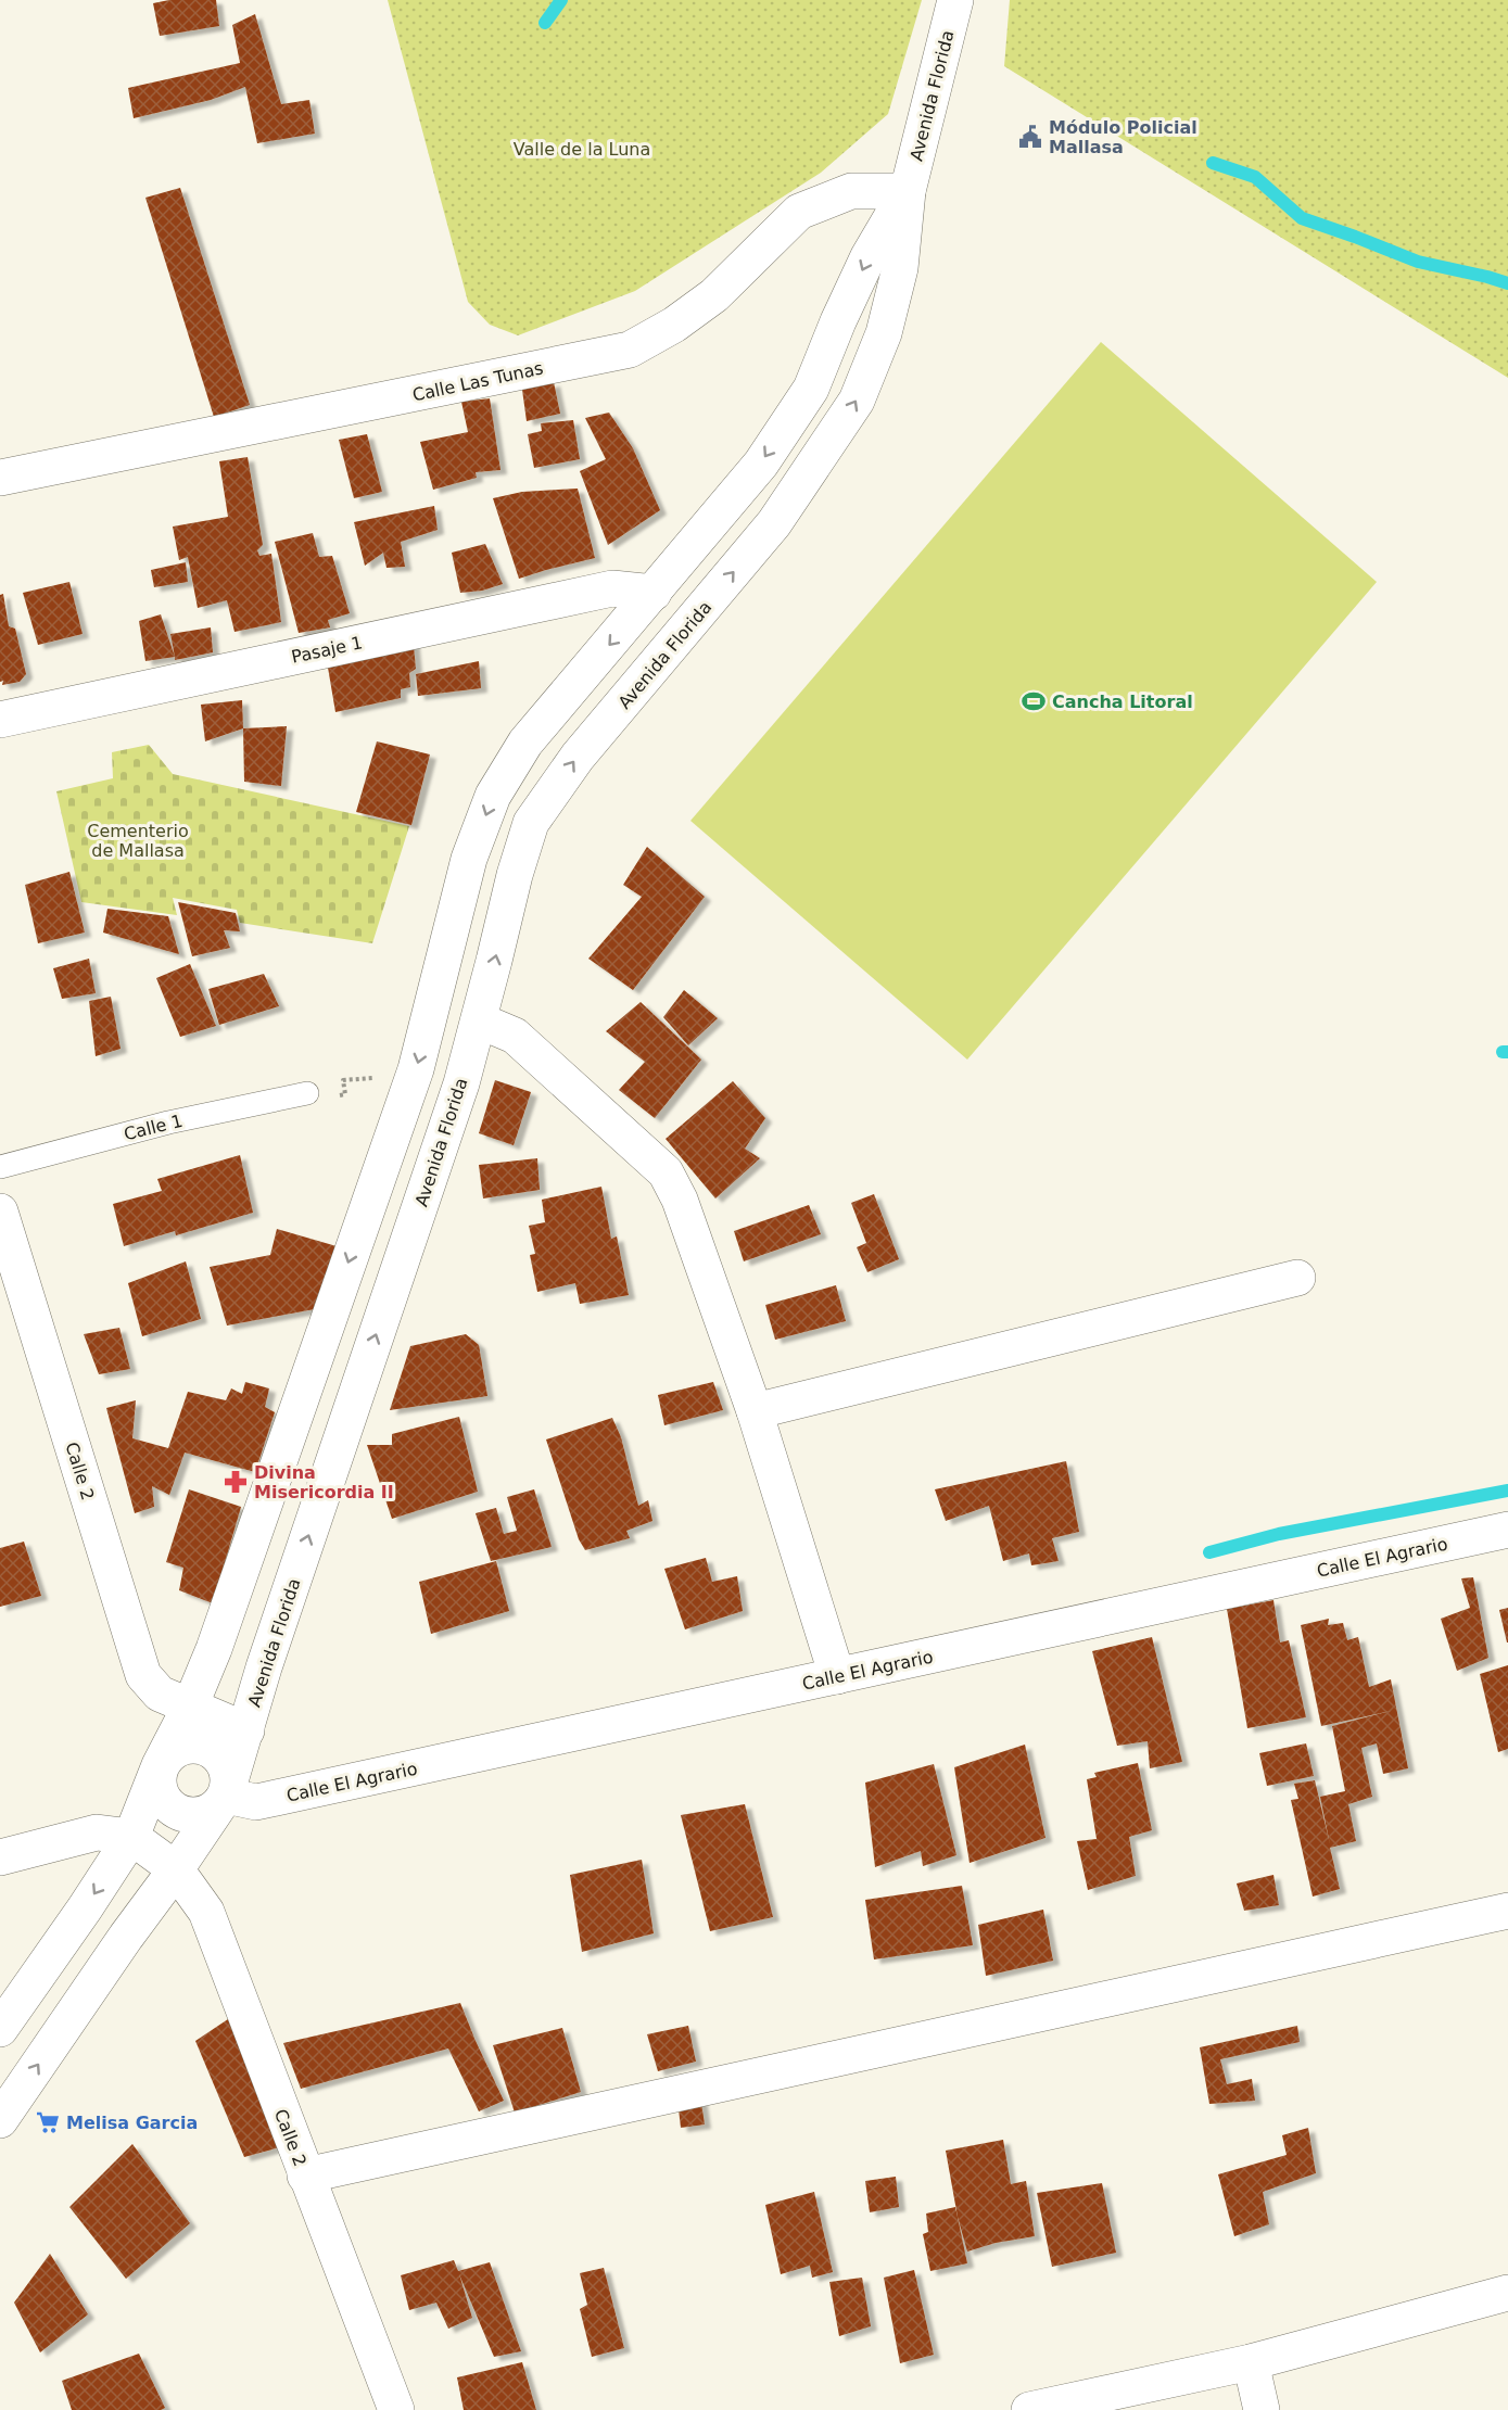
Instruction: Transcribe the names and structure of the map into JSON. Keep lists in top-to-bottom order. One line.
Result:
{"streets":{"street":["Avenida Florida","Calle Las Tunas","Pasaje 1","Calle 2","Calle El Agrario"],"lane":["Calle 1"]},"crossings":[["Avenida Florida","Calle Las Tunas"],["Avenida Florida","Pasaje 1"],["Avenida Florida","Calle 2"],["Avenida Florida","Calle El Agrario"]],"parks":["Valle de la Luna","Cementerio de Mallasa"],"places":{"public building":["Módulo Policial Mallasa"],"sports":["Cancha Litoral"],"pharmacy":["Divina Misericordia II"],"supermarket":["Melisa Garcia"]}}
